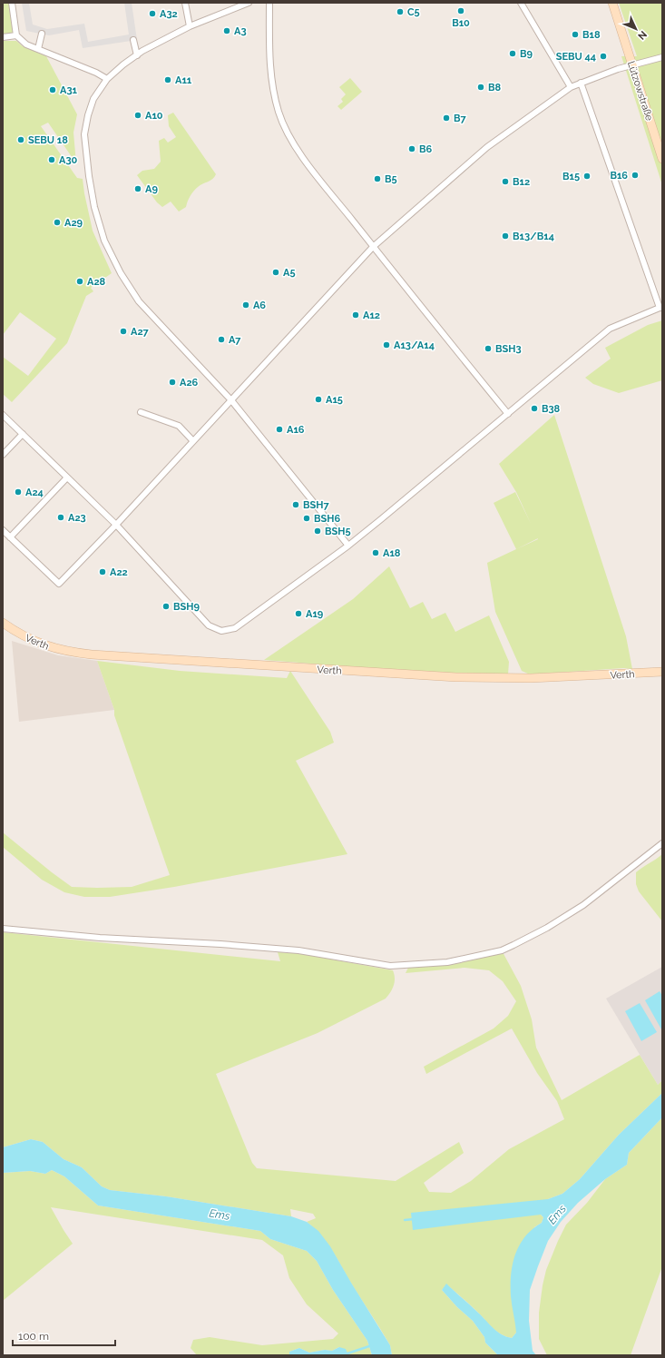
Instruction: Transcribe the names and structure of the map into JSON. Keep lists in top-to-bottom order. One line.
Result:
{"streets":{"street":["Lützowstraße","Verth"]},"water":["Ems"],"places":["B10","C5","A32","A3","B18","B9","SEBU 44","A11","B8","A31","A10","B7","SEBU 18","B6","A30","B16","B15","B5","B12","A9","A29","B13/B14","A5","A28","A6","A12","A27","A7","A13/A14","BSH3","A26","A15","B38","A16","A24","BSH7","A23","BSH6","BSH5","A18","A22","BSH9","A19"],"scale_bar":"100 m","north":"bottom right"}
